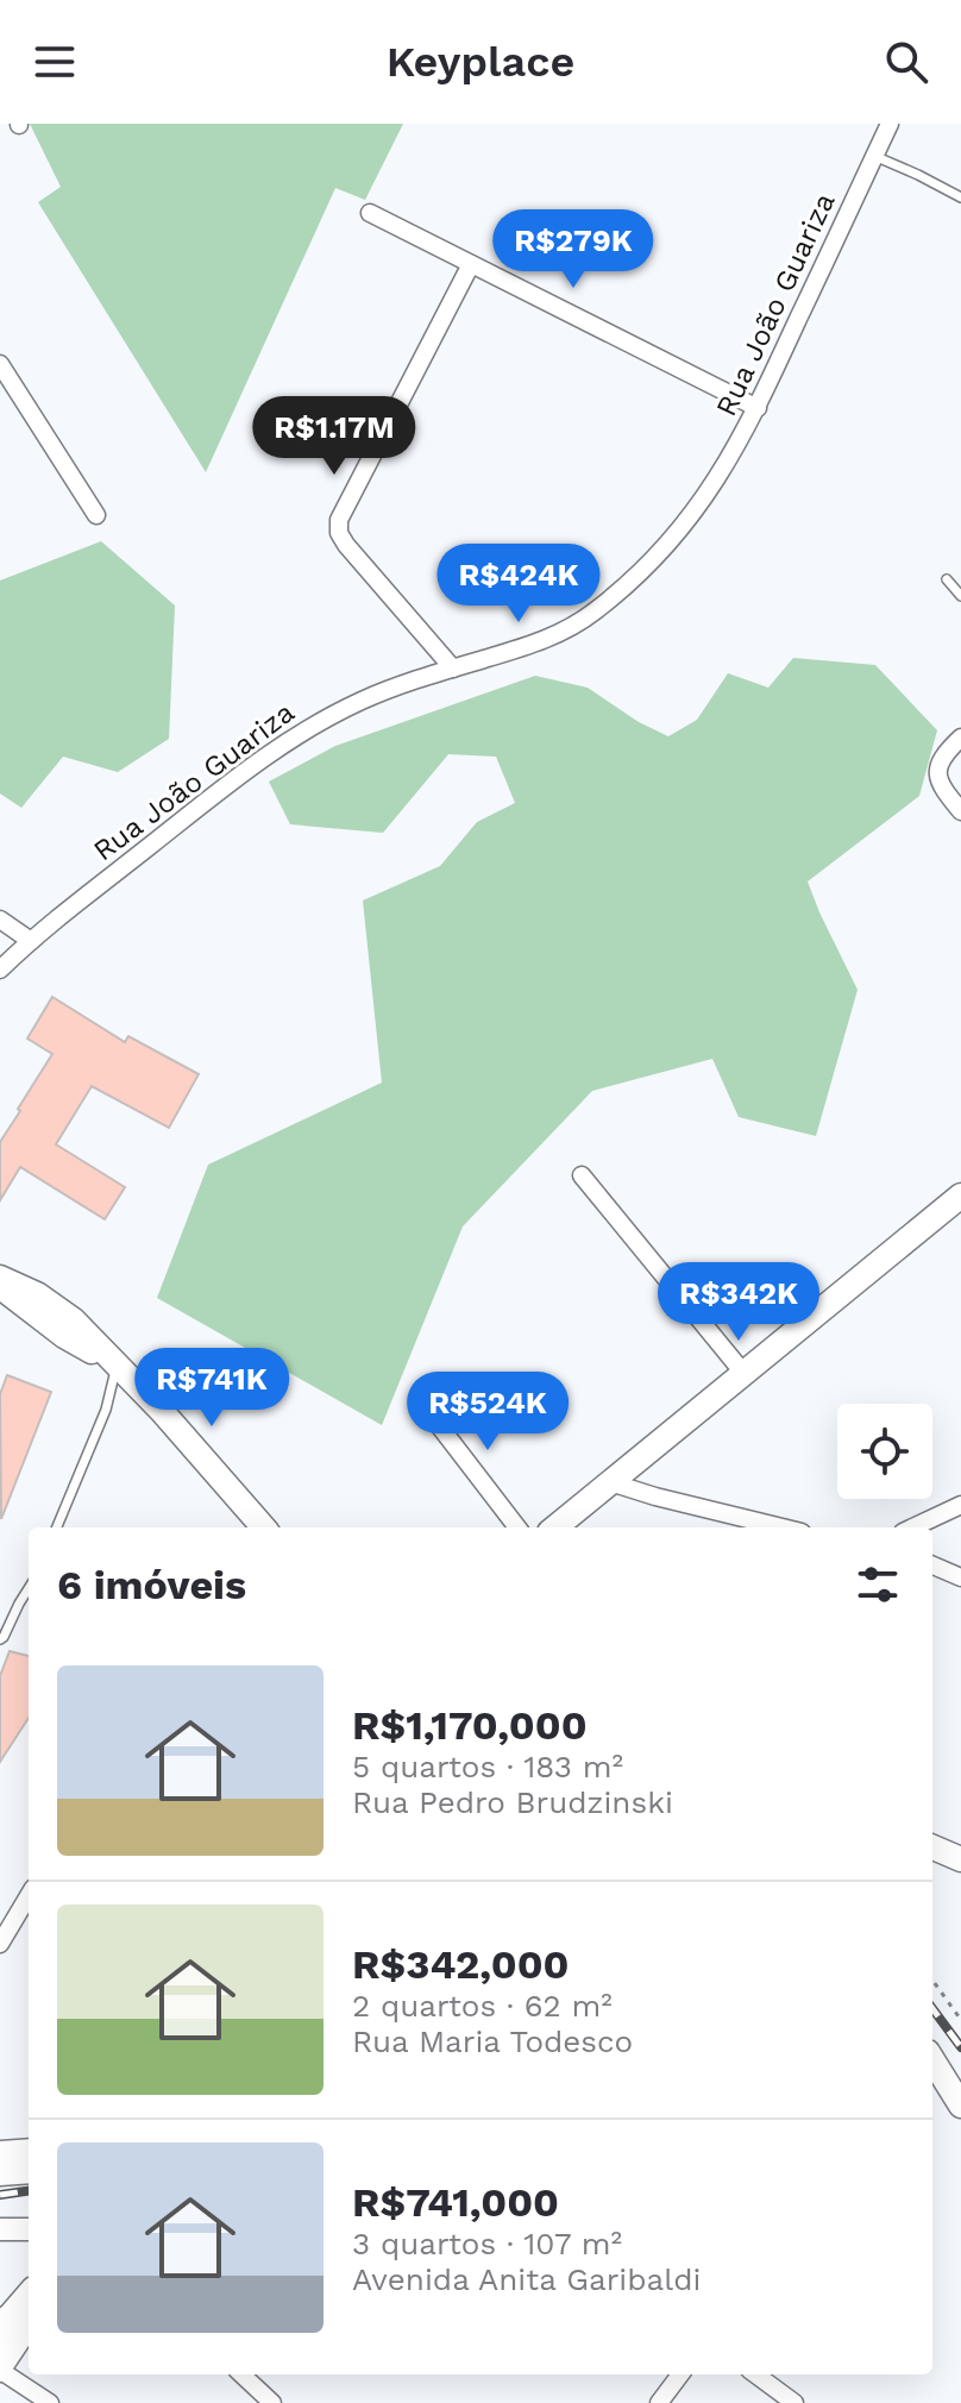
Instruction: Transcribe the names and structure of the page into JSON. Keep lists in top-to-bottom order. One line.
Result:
{"streets":{"street":["Rua João Guariza"]},"page":{"header":"Keyplace","price":["R$279K","R$1.17M","R$424K","R$342K","R$741K","R$524K"],"heading":"6 imóveis","list":[{"name":"R$1,170,000","note":"5 quartos · 183 m² · Rua Pedro Brudzinski"},{"name":"R$342,000","note":"2 quartos · 62 m² · Rua Maria Todesco"},{"name":"R$741,000","note":"3 quartos · 107 m² · Avenida Anita Garibaldi"}]}}
